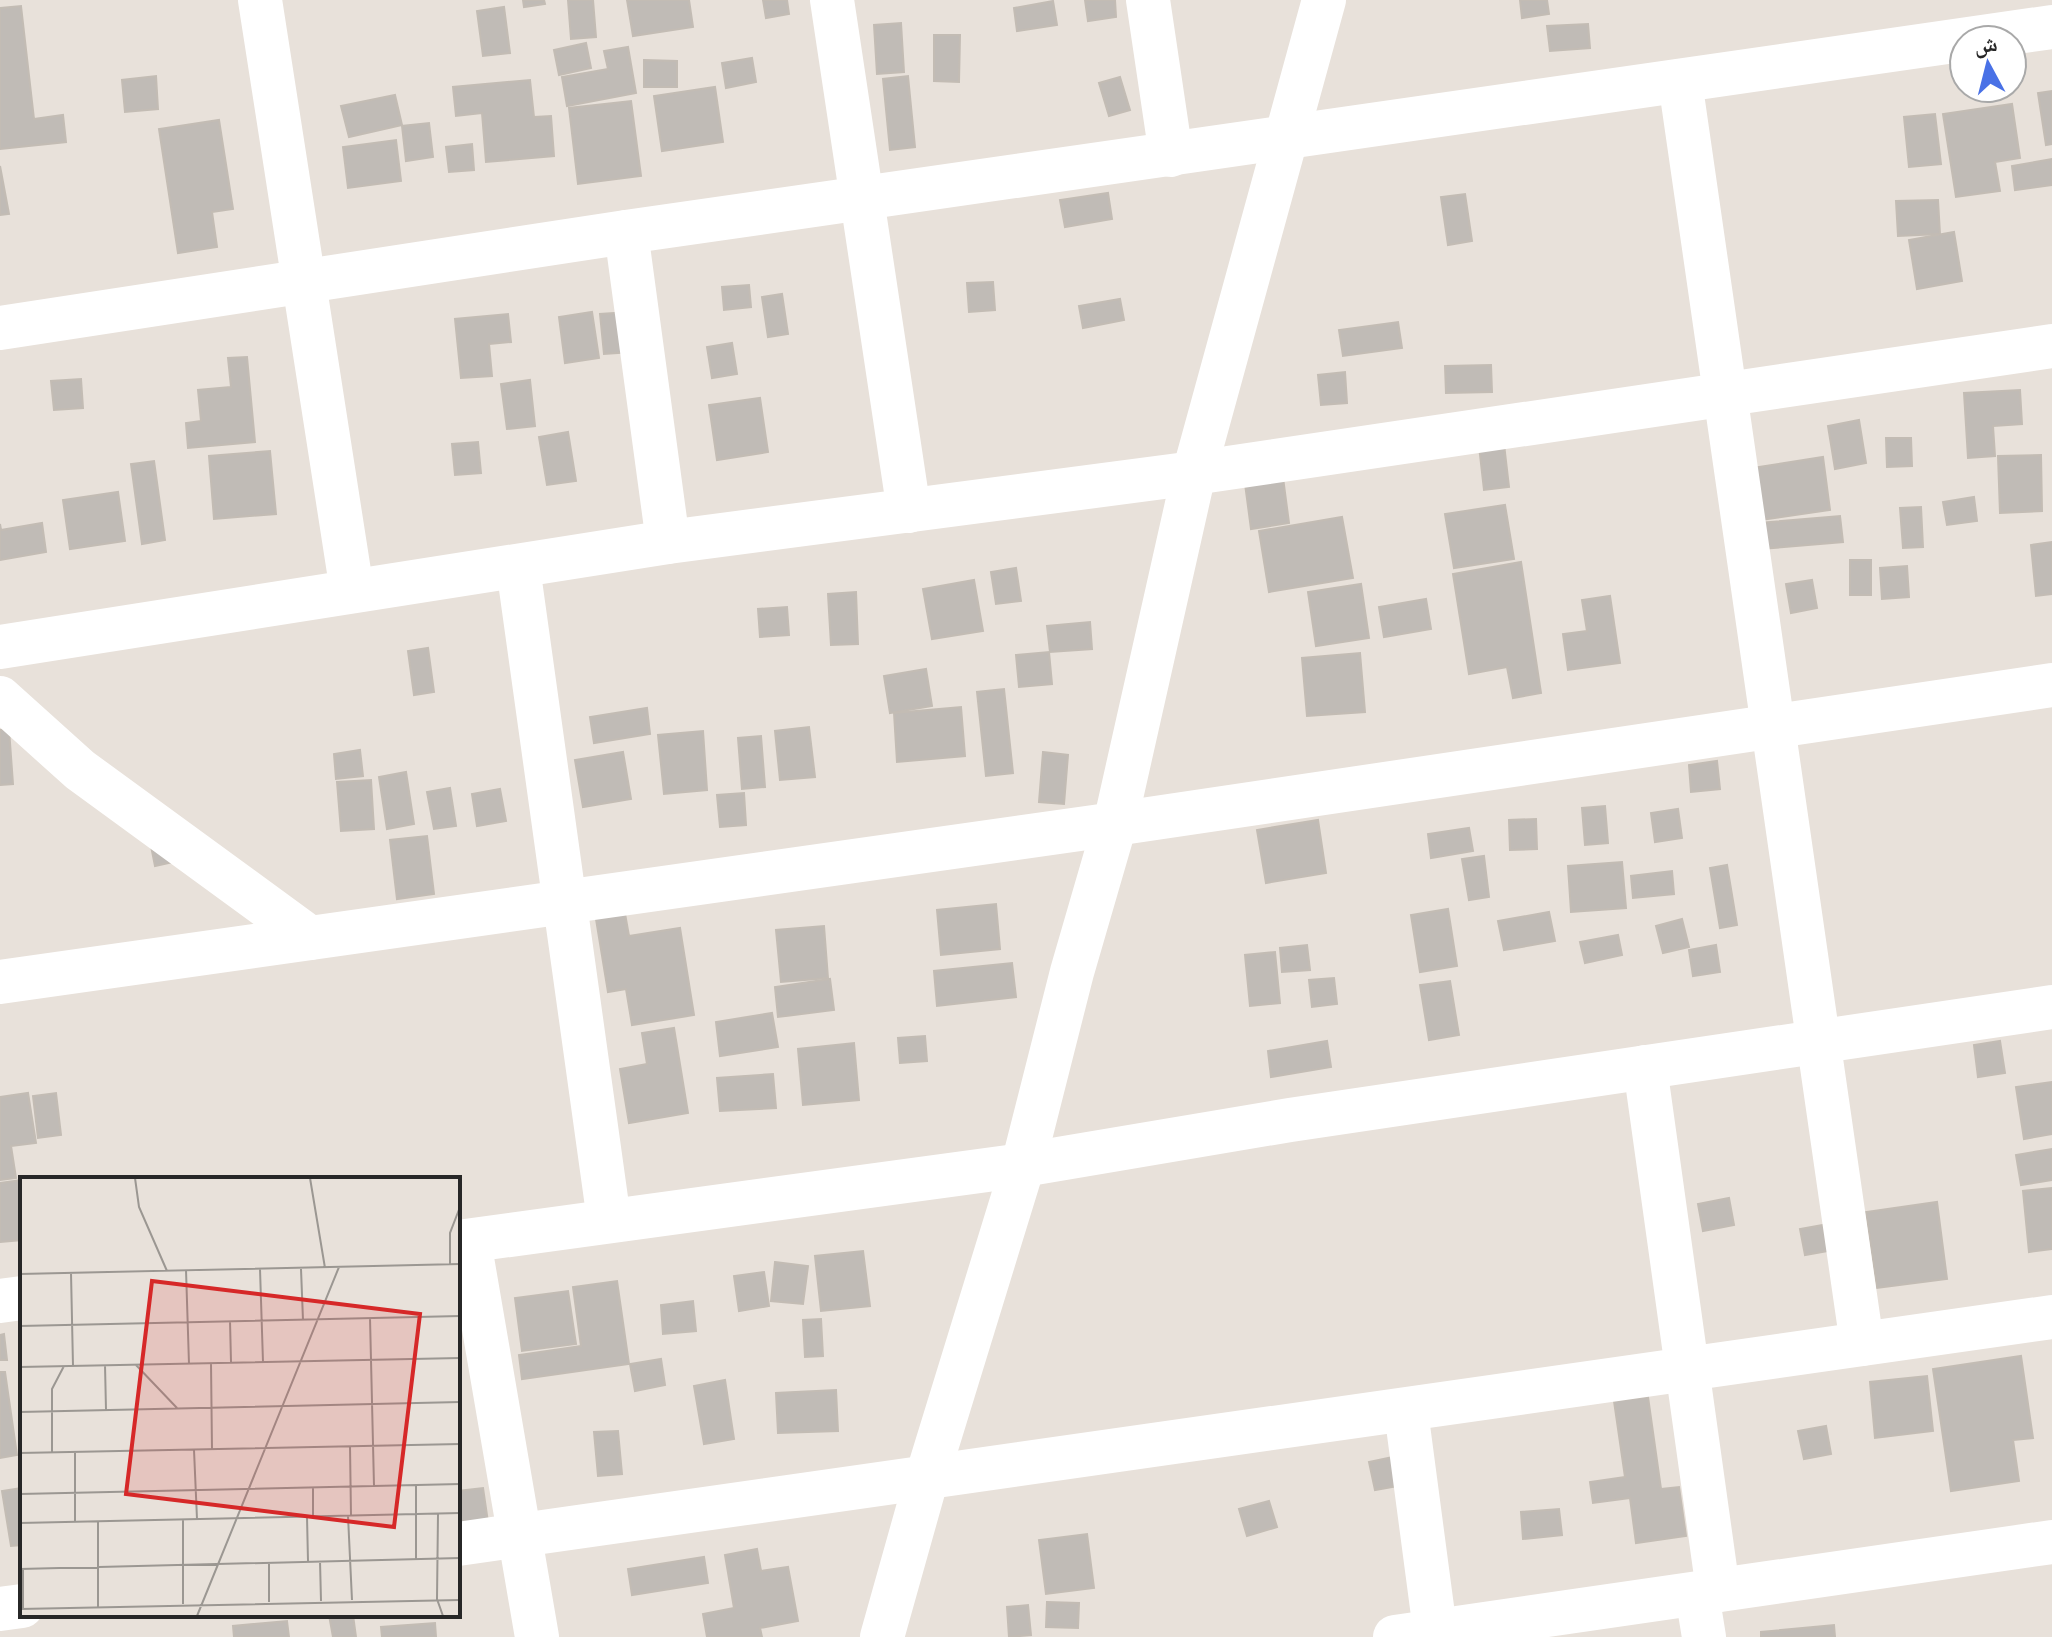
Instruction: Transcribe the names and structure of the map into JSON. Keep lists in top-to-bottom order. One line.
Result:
{"north":"top"}
